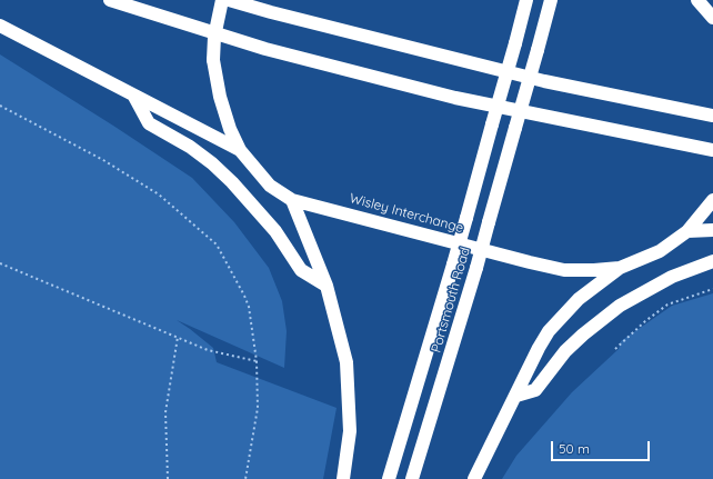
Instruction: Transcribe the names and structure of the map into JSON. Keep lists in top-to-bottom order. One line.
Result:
{"streets":{"highway":["Wisley Interchange","Portsmouth Road"]},"scale_bar":"50 m"}
